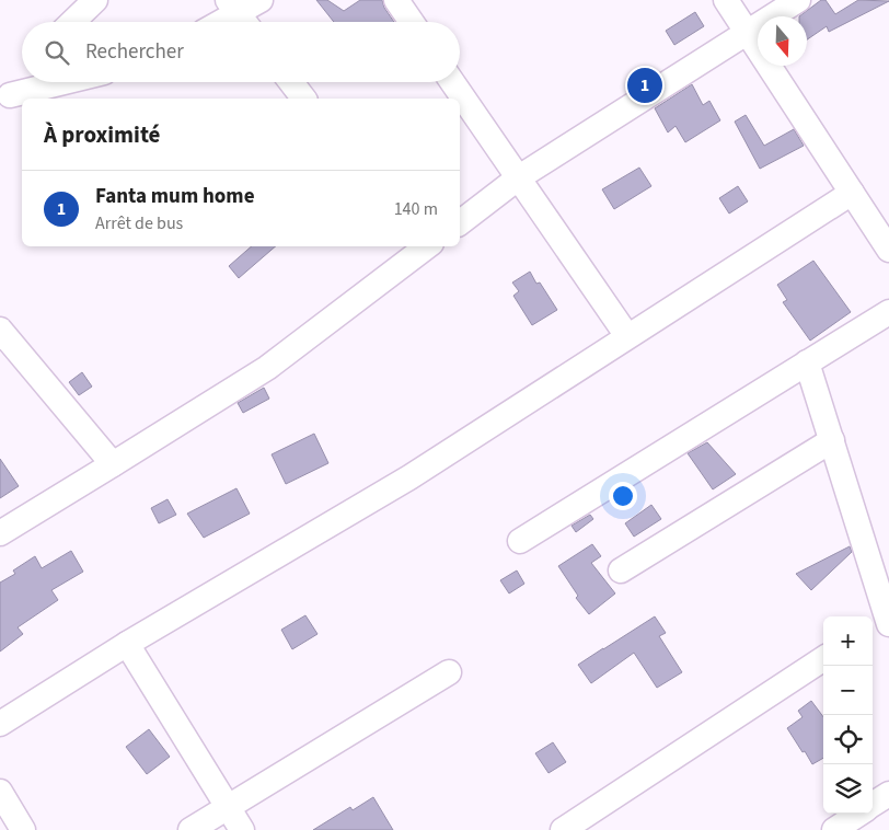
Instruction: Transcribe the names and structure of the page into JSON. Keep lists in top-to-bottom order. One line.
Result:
{"north":"bottom","page":{"search":"Rechercher","pins":"1","heading":"À proximité","list":[{"mark":"1","name":"Fanta mum home","note":"Arrêt de bus","value":"140 m"}],"map_buttons":["+","−"]}}
